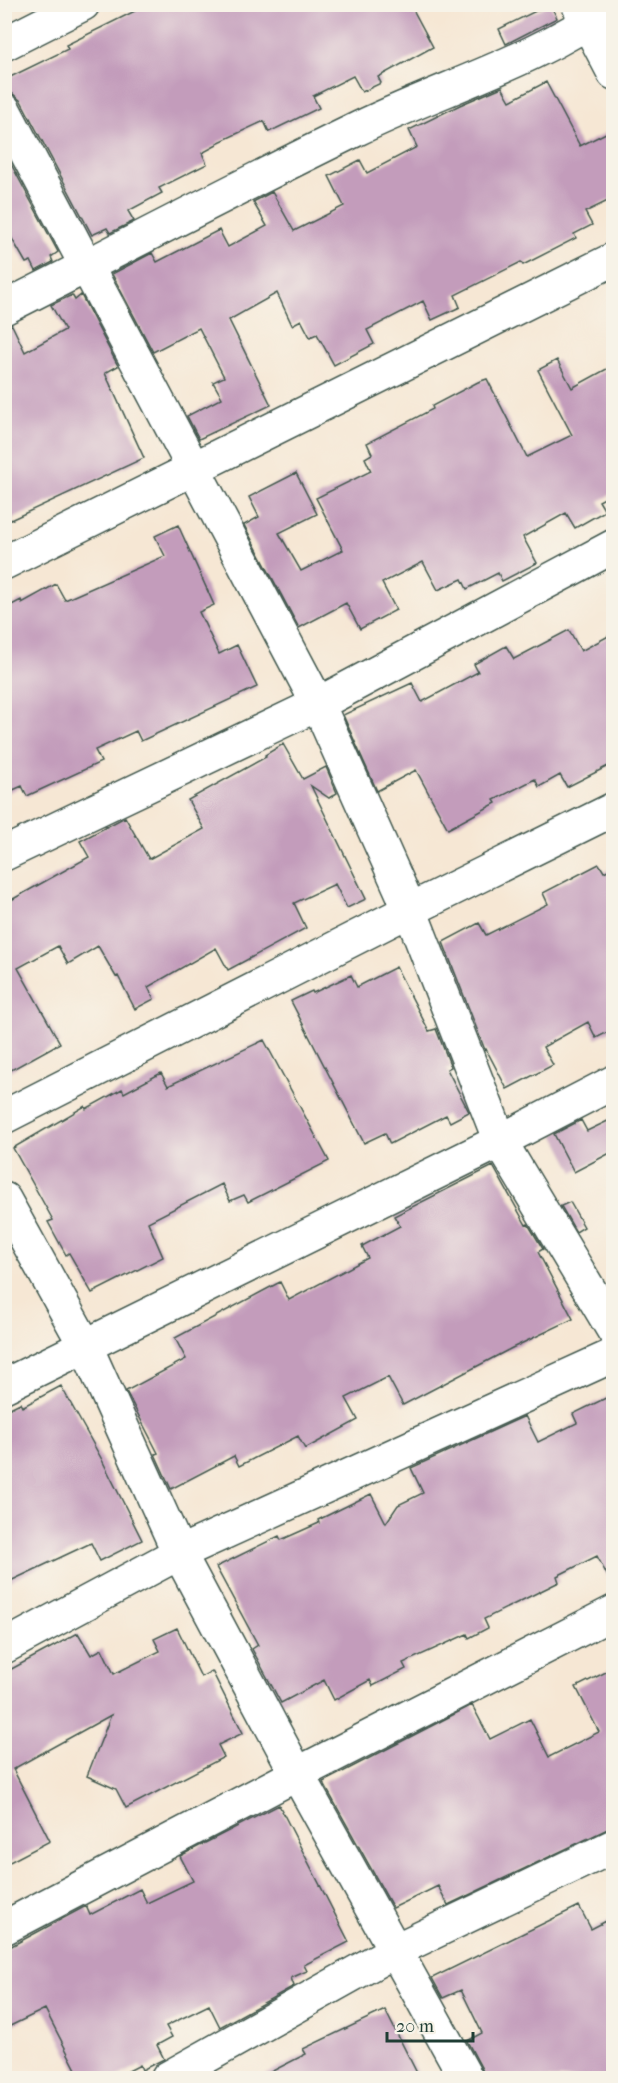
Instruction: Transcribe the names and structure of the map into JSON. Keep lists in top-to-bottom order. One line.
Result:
{"scale_bar":"20 m"}
